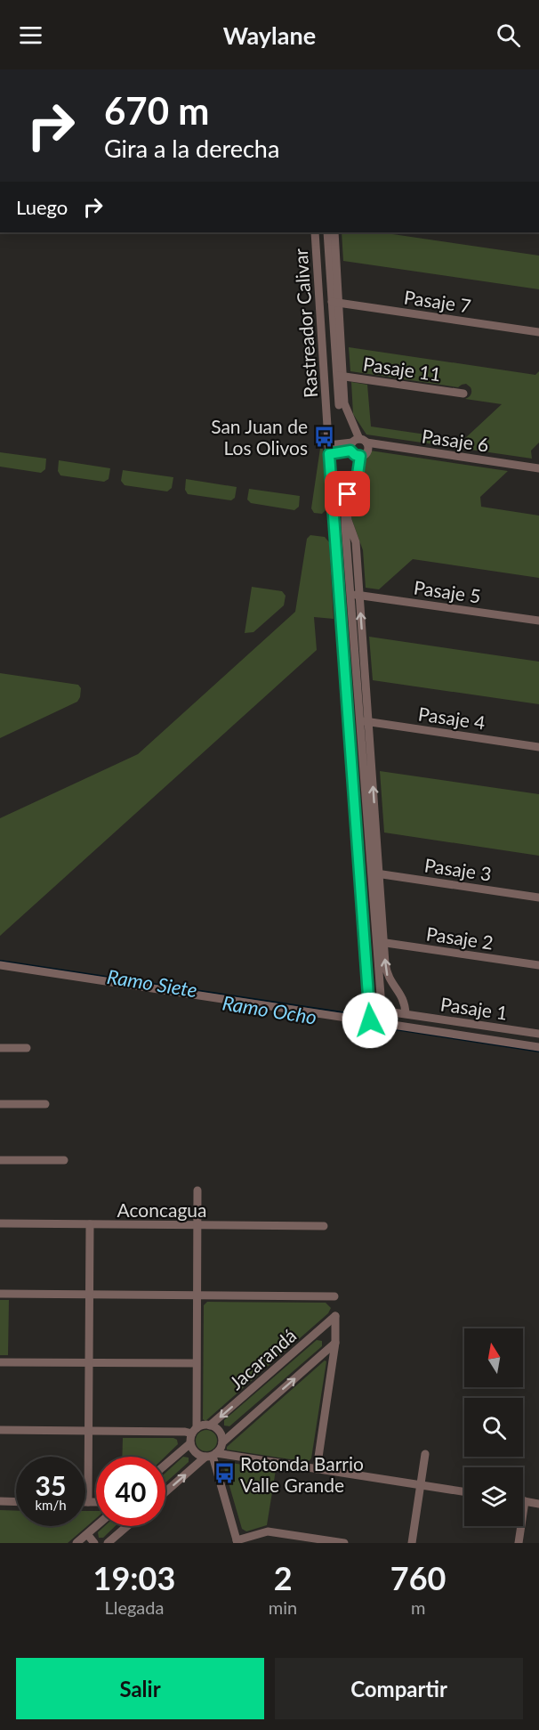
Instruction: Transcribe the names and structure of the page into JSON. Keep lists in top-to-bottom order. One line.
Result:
{"streets":{"street":["Pasaje 7","Rastreador Calivar","Pasaje 11","Pasaje 6","Pasaje 5","Pasaje 4","Pasaje 3","Pasaje 2","Pasaje 1","Aconcagua","Jacarandá"]},"crossings":[["Rastreador Calivar","Pasaje 6"],["Pasaje 2","Pasaje 1"]],"water":["Ramo Siete","Ramo Ocho"],"places":{"bus stop":["San Juan de Los Olivos","Rotonda Barrio Valle Grande"]},"north":"top","page":{"header":"Waylane","turn":["670 m","Gira a la derecha"],"then":"Luego","speed":"35 km/h","limit":"40","eta":["19:03","Llegada","2","min","760","m"],"buttons":["Salir","Compartir"]}}
